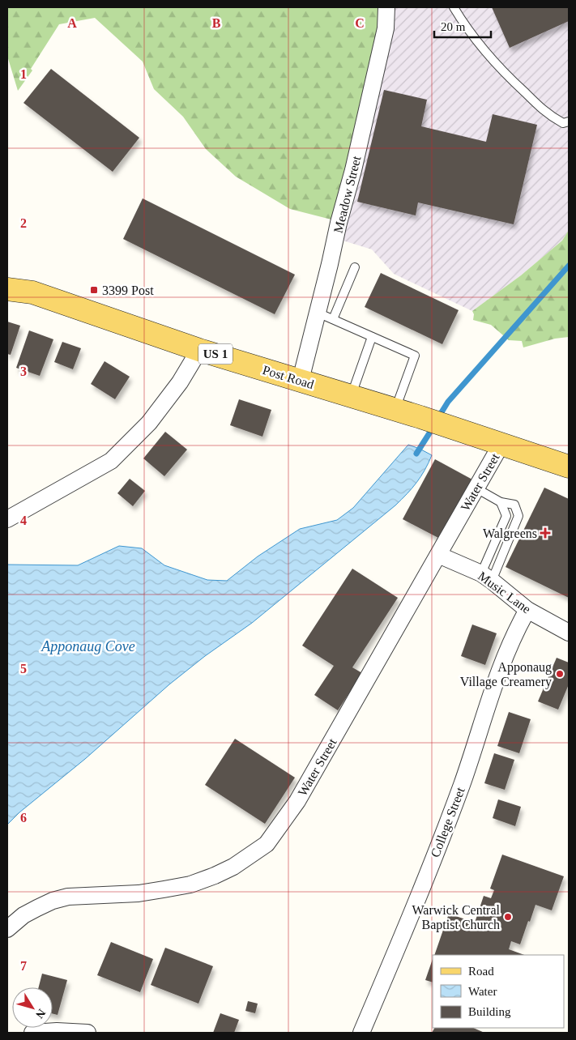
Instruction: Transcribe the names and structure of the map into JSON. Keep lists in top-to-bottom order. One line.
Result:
{"streets":{"main road":["US 1","Post Road"],"street":["Meadow Street","Water Street","Music Lane","College Street"]},"crossings":[["Meadow Street","Post Road"],["Post Road","Water Street"],["Water Street","Music Lane"],["Music Lane","College Street"]],"water":["Apponaug Cove"],"places":{"transit":["3399 Post"],"health":["Walgreens"],"other":["Apponaug Village Creamery","Warwick Central Baptist Church"]},"legend":["Road","Water","Building"],"scale_bar":"20 m","north":"bottom right","grid":{"columns":["A","B","C"],"rows":["1","2","3","4","5","6","7"]}}
